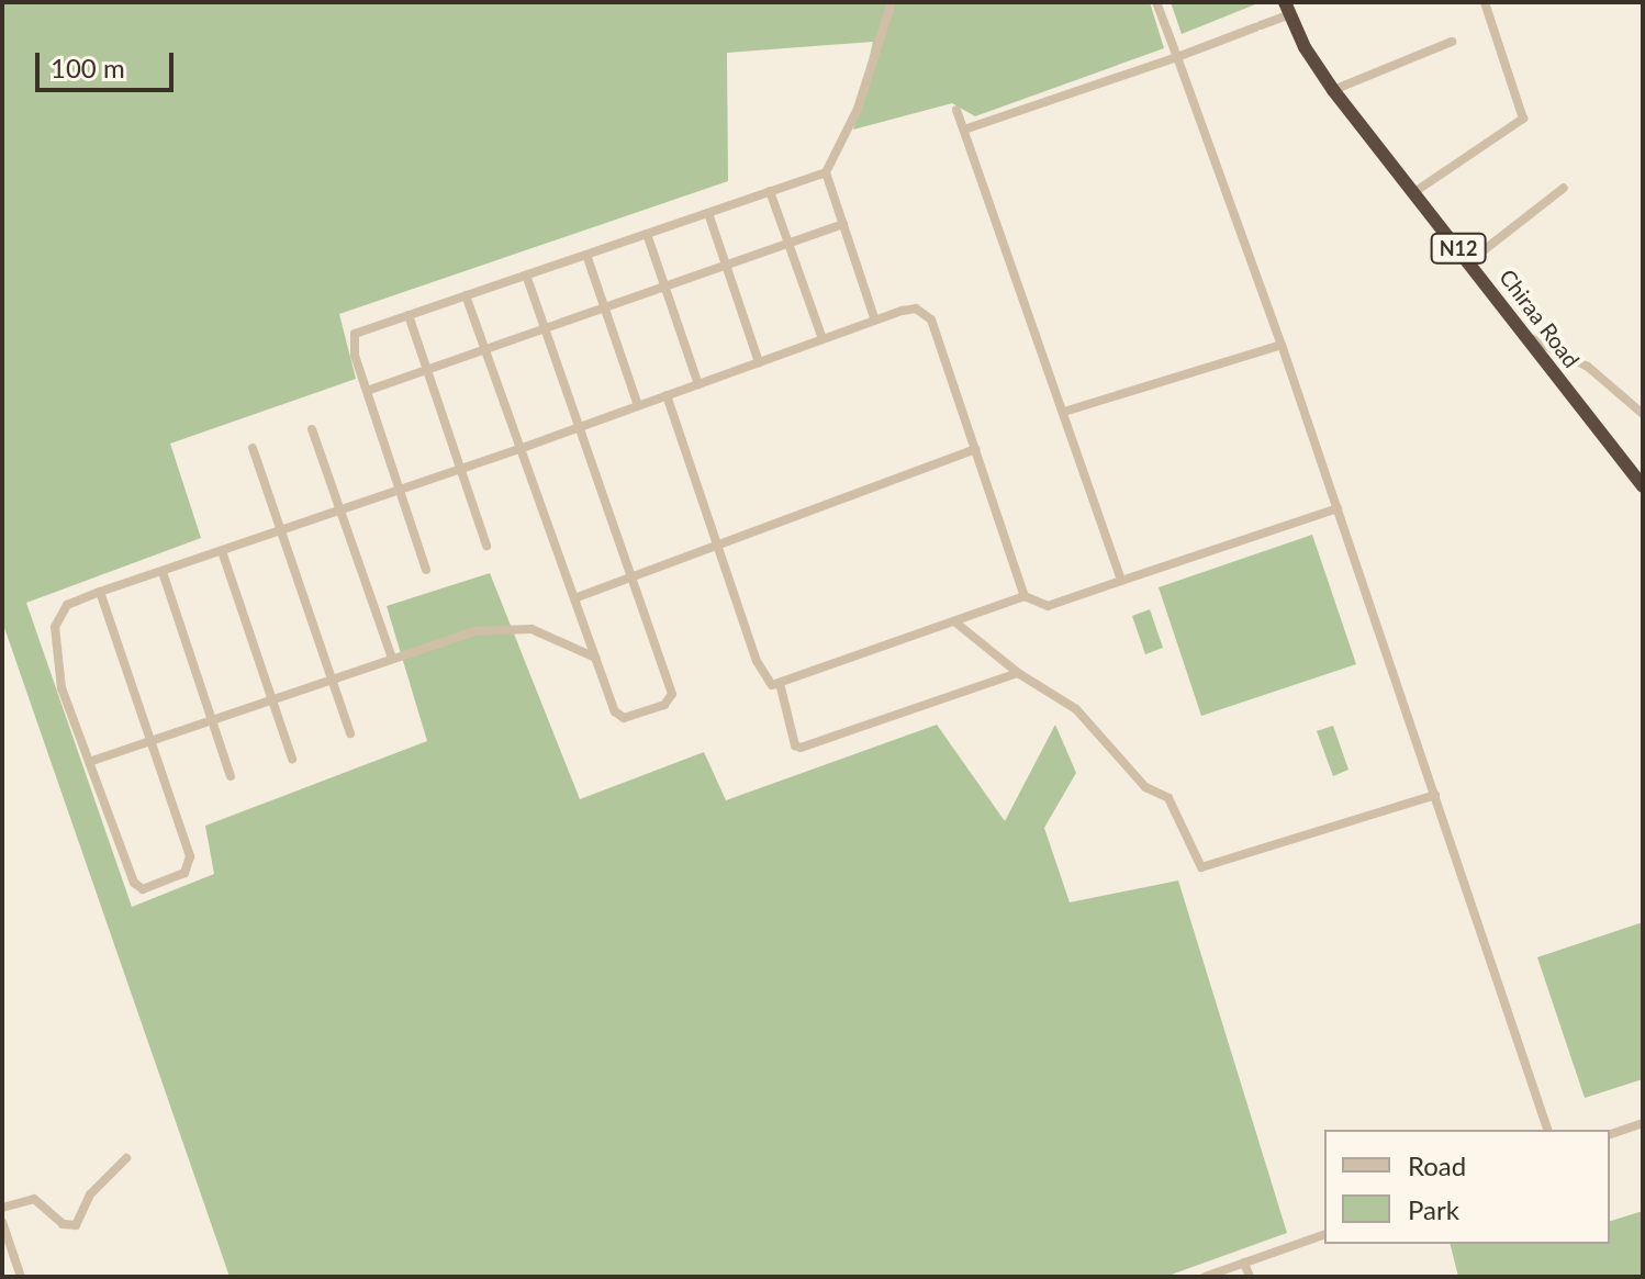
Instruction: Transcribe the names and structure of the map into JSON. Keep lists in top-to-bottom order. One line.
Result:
{"streets":{"highway":["N12","Chiraa Road"]},"legend":["Road","Park"],"scale_bar":"100 m"}
